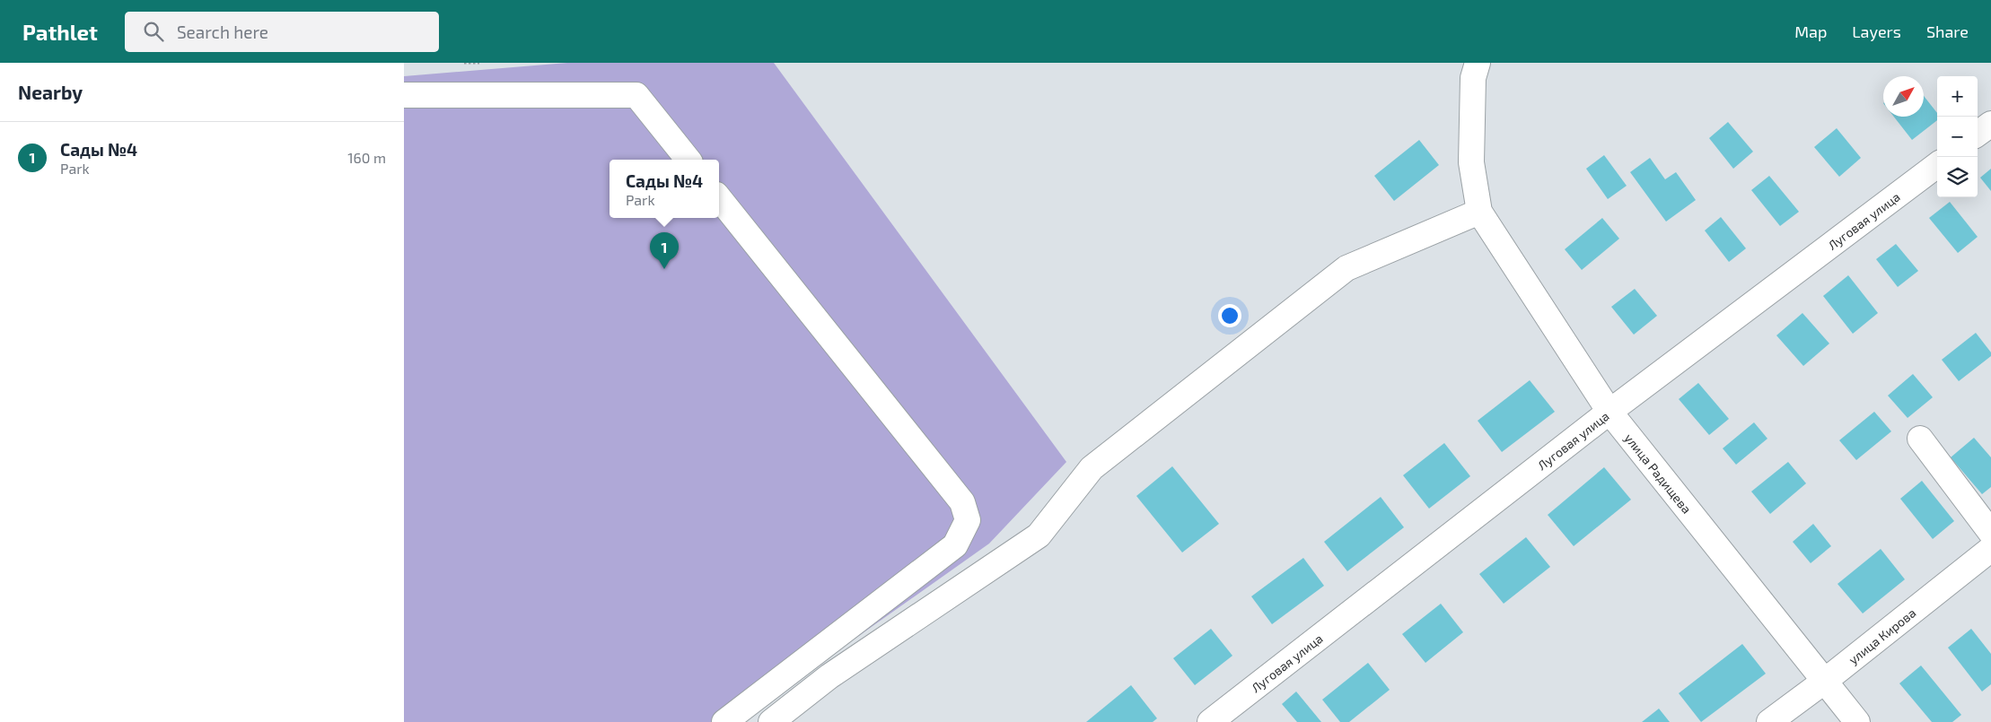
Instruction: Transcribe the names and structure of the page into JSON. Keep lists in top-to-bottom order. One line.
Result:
{"streets":{"street":["Луговая улица","улица Радищева","улица Кирова"]},"crossings":[["Луговая улица","улица Радищева"],["улица Радищева","улица Кирова"]],"north":"top right","page":{"header":"Pathlet","search":"Search here","nav":["Map","Layers","Share"],"heading":"Nearby","map_buttons":["+","−"],"list":[{"mark":"1","name":"Сады №4","note":"Park","value":"160 m"}],"popup":["Сады №4","Park"],"pins":"1"}}
